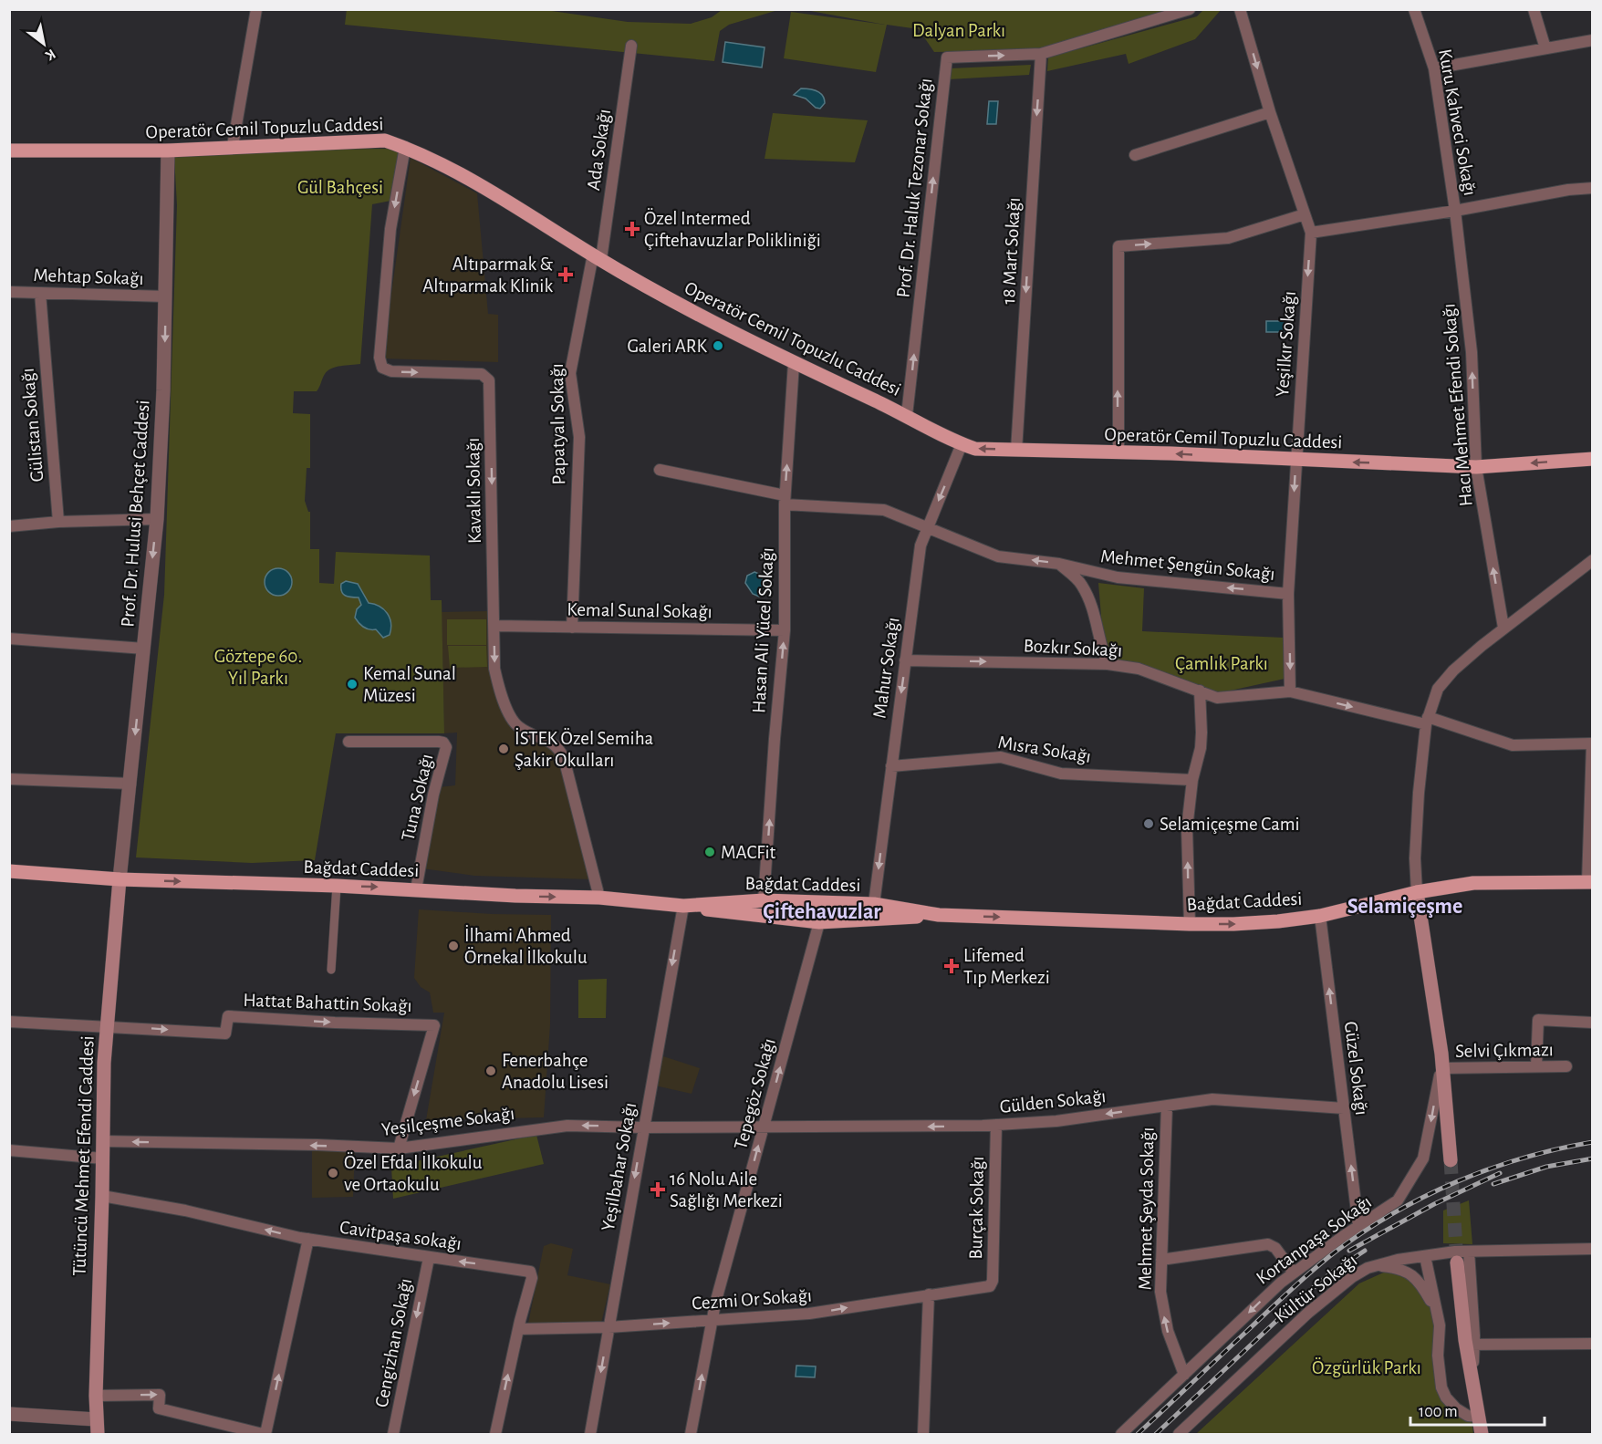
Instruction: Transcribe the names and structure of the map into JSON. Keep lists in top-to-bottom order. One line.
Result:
{"streets":{"main road":["Operatör Cemil Topuzlu Caddesi","Bağdat Caddesi","Tütüncü Mehmet Efendi Caddesi"],"street":["Kuru Kahveci Sokağı","Ada Sokağı","Prof. Dr. Haluk Tezonar Sokağı","18 Mart Sokağı","Mehtap Sokağı","Yeşilkır Sokağı","Hacı Mehmet Efendi Sokağı","Papatyalı Sokağı","Gülistan Sokağı","Kavaklı Sokağı","Prof. Dr. Hulusi Behçet Caddesi","Mehmet Şengün Sokağı","Kemal Sunal Sokağı","Hasan Ali Yücel Sokağı","Bozkır Sokağı","Mahur Sokağı","Mısra Sokağı","Tuna Sokağı","Hattat Bahattin Sokağı","Selvi Çıkmazı","Güzel Sokağı","Tepegöz Sokağı","Gülden Sokağı","Yeşilçeşme Sokağı","Yeşilbahar Sokağı","Burçak Sokağı","Mehmet Şeyda Sokağı","Cavitpaşa sokağı","Kortanpaşa Sokağı","Kültür Sokağı","Cezmi Or Sokağı","Cengizhan Sokağı"]},"crossings":[["Kuru Kahveci Sokağı","Hacı Mehmet Efendi Sokağı"],["Operatör Cemil Topuzlu Caddesi","Ada Sokağı"],["Operatör Cemil Topuzlu Caddesi","Prof. Dr. Haluk Tezonar Sokağı"],["Operatör Cemil Topuzlu Caddesi","18 Mart Sokağı"],["Operatör Cemil Topuzlu Caddesi","Yeşilkır Sokağı"],["Operatör Cemil Topuzlu Caddesi","Hacı Mehmet Efendi Sokağı"],["Operatör Cemil Topuzlu Caddesi","Papatyalı Sokağı"],["Operatör Cemil Topuzlu Caddesi","Kavaklı Sokağı"],["Operatör Cemil Topuzlu Caddesi","Prof. Dr. Hulusi Behçet Caddesi"],["Operatör Cemil Topuzlu Caddesi","Hasan Ali Yücel Sokağı"],["Operatör Cemil Topuzlu Caddesi","Mahur Sokağı"],["Ada Sokağı","Papatyalı Sokağı"],["Prof. Dr. Haluk Tezonar Sokağı","18 Mart Sokağı"],["Mehtap Sokağı","Gülistan Sokağı"],["Mehtap Sokağı","Prof. Dr. Hulusi Behçet Caddesi"],["Yeşilkır Sokağı","Mehmet Şengün Sokağı"],["Yeşilkır Sokağı","Bozkır Sokağı"],["Papatyalı Sokağı","Kemal Sunal Sokağı"],["Kavaklı Sokağı","Kemal Sunal Sokağı"],["Kavaklı Sokağı","Bağdat Caddesi"],["Prof. Dr. Hulusi Behçet Caddesi","Bağdat Caddesi"],["Prof. Dr. Hulusi Behçet Caddesi","Tütüncü Mehmet Efendi Caddesi"],["Mehmet Şengün Sokağı","Hasan Ali Yücel Sokağı"],["Mehmet Şengün Sokağı","Mahur Sokağı"],["Kemal Sunal Sokağı","Hasan Ali Yücel Sokağı"],["Hasan Ali Yücel Sokağı","Bağdat Caddesi"],["Bozkır Sokağı","Mahur Sokağı"],["Mahur Sokağı","Mısra Sokağı"],["Mahur Sokağı","Bağdat Caddesi"],["Tuna Sokağı","Bağdat Caddesi"],["Bağdat Caddesi","Hattat Bahattin Sokağı"],["Bağdat Caddesi","Güzel Sokağı"],["Bağdat Caddesi","Tütüncü Mehmet Efendi Caddesi"],["Bağdat Caddesi","Yeşilbahar Sokağı"],["Hattat Bahattin Sokağı","Yeşilçeşme Sokağı"],["Hattat Bahattin Sokağı","Tütüncü Mehmet Efendi Caddesi"],["Selvi Çıkmazı","Kortanpaşa Sokağı"],["Güzel Sokağı","Gülden Sokağı"],["Güzel Sokağı","Kortanpaşa Sokağı"],["Tepegöz Sokağı","Gülden Sokağı"],["Tepegöz Sokağı","Yeşilçeşme Sokağı"],["Tepegöz Sokağı","Cezmi Or Sokağı"],["Gülden Sokağı","Yeşilçeşme Sokağı"],["Gülden Sokağı","Burçak Sokağı"],["Gülden Sokağı","Mehmet Şeyda Sokağı"],["Yeşilçeşme Sokağı","Tütüncü Mehmet Efendi Caddesi"],["Yeşilçeşme Sokağı","Yeşilbahar Sokağı"],["Tütüncü Mehmet Efendi Caddesi","Cavitpaşa sokağı"],["Yeşilbahar Sokağı","Cezmi Or Sokağı"],["Burçak Sokağı","Cezmi Or Sokağı"],["Mehmet Şeyda Sokağı","Kortanpaşa Sokağı"],["Cavitpaşa sokağı","Cezmi Or Sokağı"],["Cavitpaşa sokağı","Cengizhan Sokağı"]],"one_way":["Prof. Dr. Haluk Tezonar Sokağı","18 Mart Sokağı","Yeşilkır Sokağı","Hacı Mehmet Efendi Sokağı","Kavaklı Sokağı","Prof. Dr. Hulusi Behçet Caddesi","Mehmet Şengün Sokağı","Hasan Ali Yücel Sokağı","Bozkır Sokağı","Mahur Sokağı","Bağdat Caddesi","Güzel Sokağı","Tepegöz Sokağı","Gülden Sokağı","Yeşilçeşme Sokağı","Yeşilbahar Sokağı","Mehmet Şeyda Sokağı","Kortanpaşa Sokağı","Cezmi Or Sokağı","Cengizhan Sokağı"],"districts":["Selamiçeşme","Çiftehavuzlar"],"parks":["Dalyan Parkı","Gül Bahçesi","Göztepe 60. Yıl Parkı","Çamlık Parkı","Özgürlük Parkı"],"places":{"health":["Özel Intermed Çiftehavuzlar Polikliniği","Altıparmak & Altıparmak Klinik","Lifemed Tıp Merkezi","16 Nolu Aile Sağlığı Merkezi"],"other":["Galeri ARK","Kemal Sunal Müzesi","İSTEK Özel Semiha Şakir Okulları","Selamiçeşme Cami","MACFit","İlhami Ahmed Örnekal İlkokulu","Fenerbahçe Anadolu Lisesi","Özel Efdal İlkokulu ve Ortaokulu"]},"scale_bar":"100 m","north":"bottom right"}
